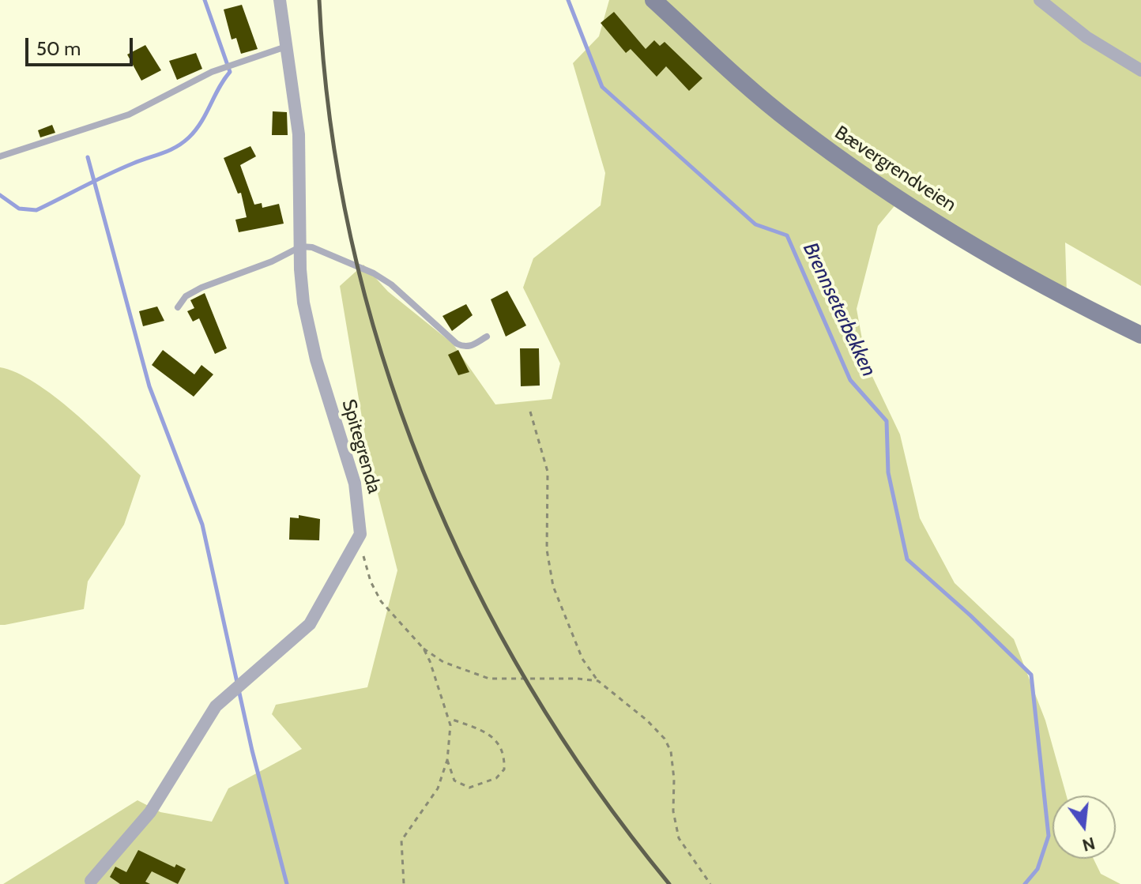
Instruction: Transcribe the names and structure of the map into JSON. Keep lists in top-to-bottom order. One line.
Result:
{"streets":{"main road":["Bævergrendveien"],"street":["Spitegrenda"]},"water":["Brennseterbekken"],"scale_bar":"50 m","north":"bottom"}
